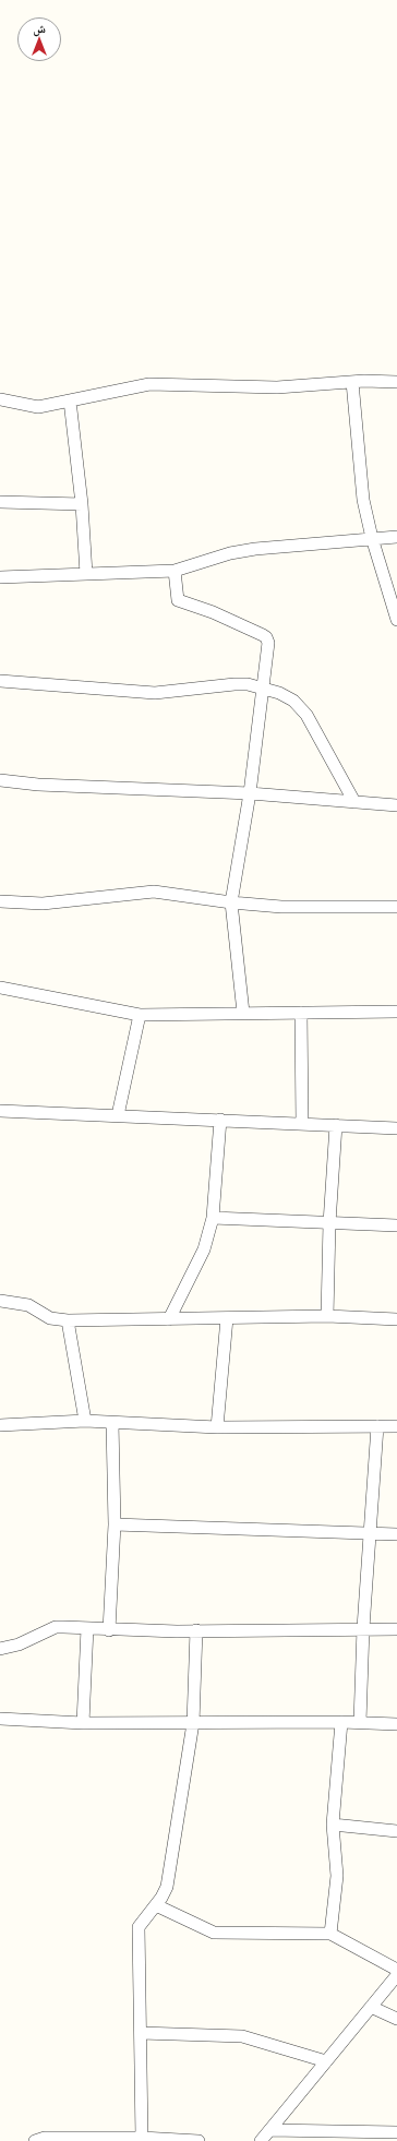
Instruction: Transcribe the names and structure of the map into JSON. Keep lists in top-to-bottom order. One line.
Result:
{"north":"top"}
